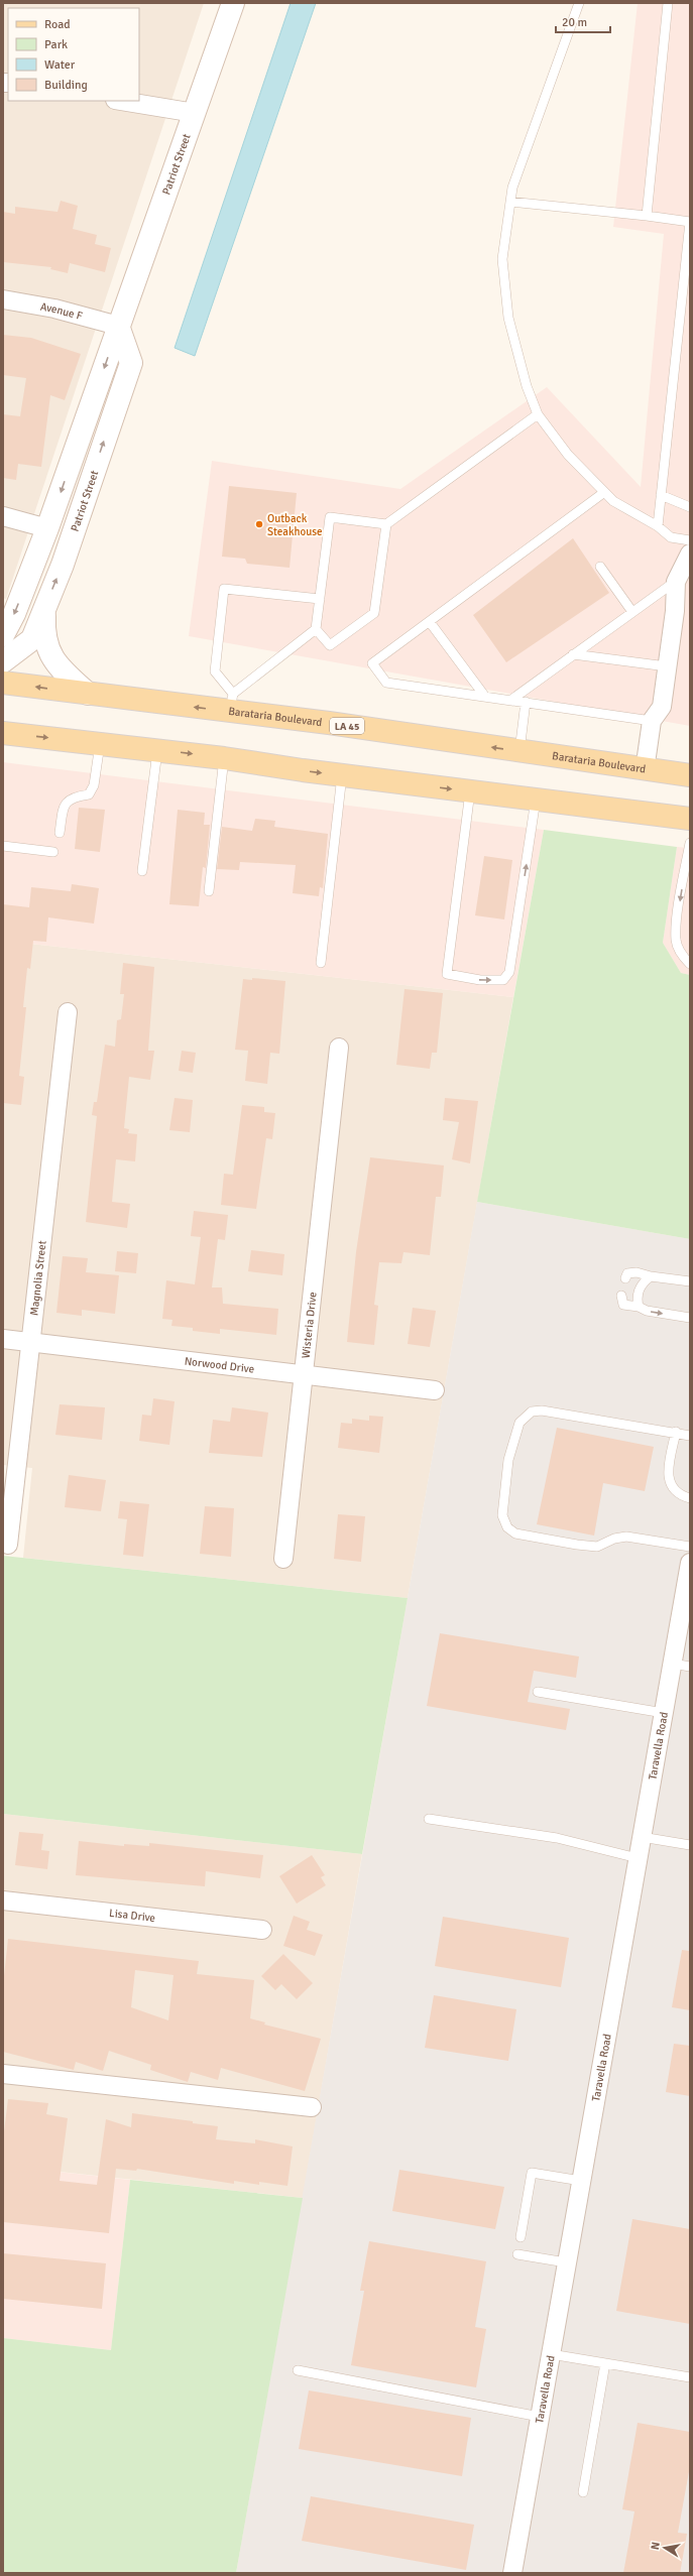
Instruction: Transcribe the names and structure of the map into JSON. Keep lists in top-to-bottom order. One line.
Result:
{"streets":{"main road":["Patriot Street","Barataria Boulevard","LA 45"],"street":["Avenue F","Magnolia Street","Wisteria Drive","Norwood Drive","Taravella Road","Lisa Drive"]},"crossings":[["Patriot Street","Avenue F"],["Magnolia Street","Norwood Drive"],["Wisteria Drive","Norwood Drive"]],"places":["Outback Steakhouse"],"legend":["Road","Park","Water","Building"],"scale_bar":"20 m","north":"left"}
